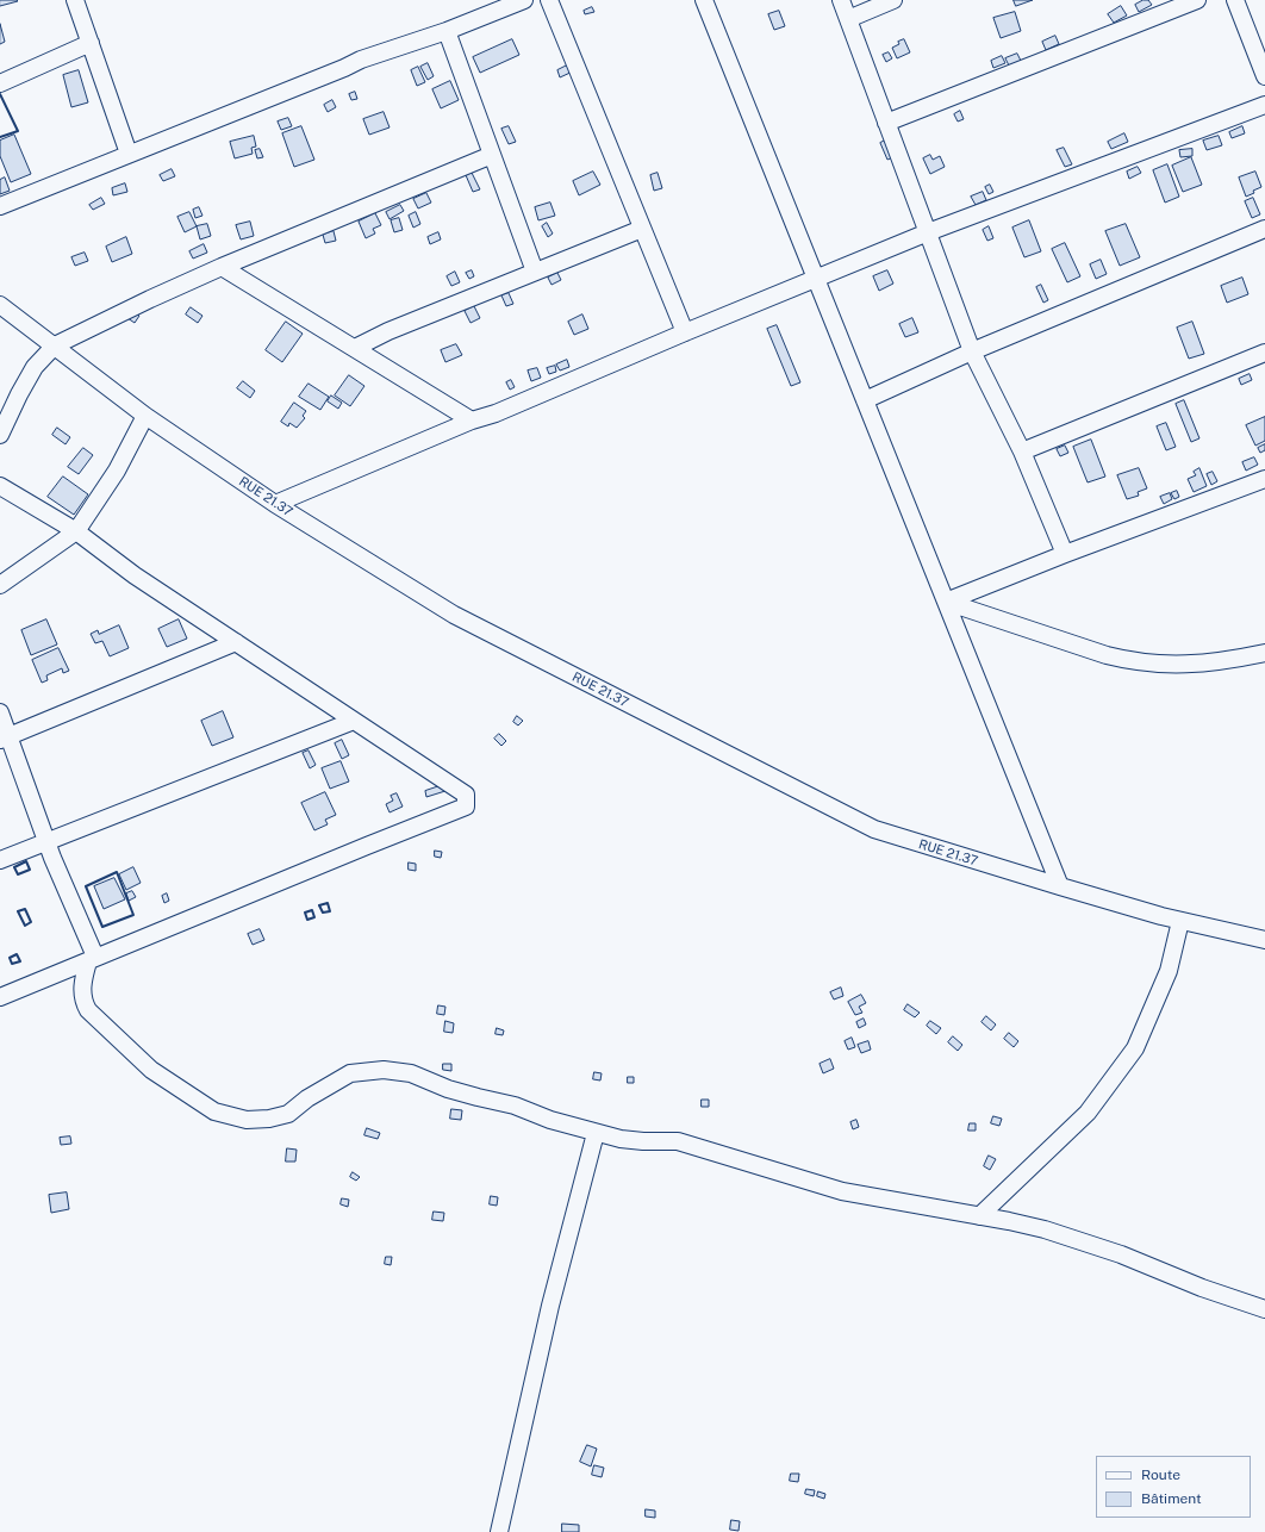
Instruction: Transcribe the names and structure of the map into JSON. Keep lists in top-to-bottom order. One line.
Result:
{"streets":{"street":["RUE 21.37"]},"legend":["Route","Bâtiment"]}
